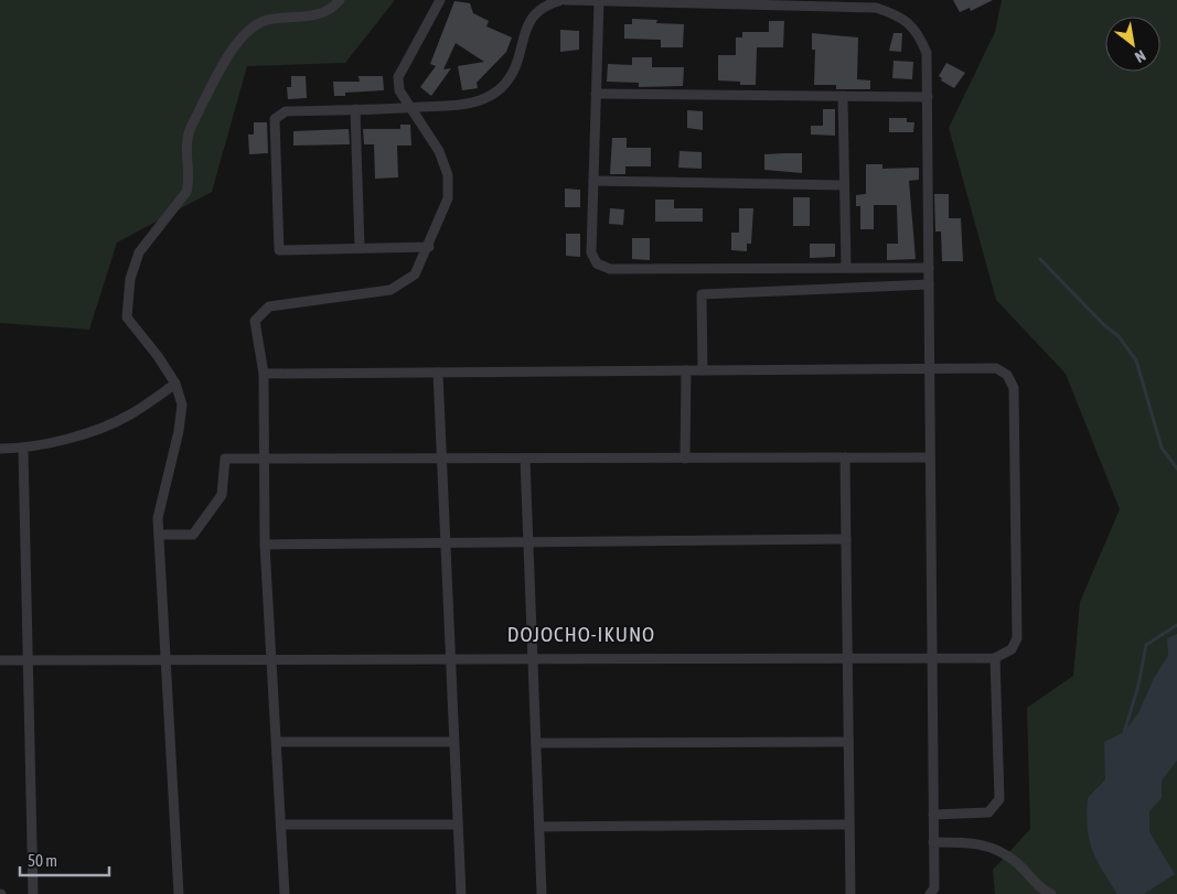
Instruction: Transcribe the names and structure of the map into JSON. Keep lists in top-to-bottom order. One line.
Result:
{"districts":["DOJOCHO-IKUNO"],"scale_bar":"50 m","north":"bottom right"}
